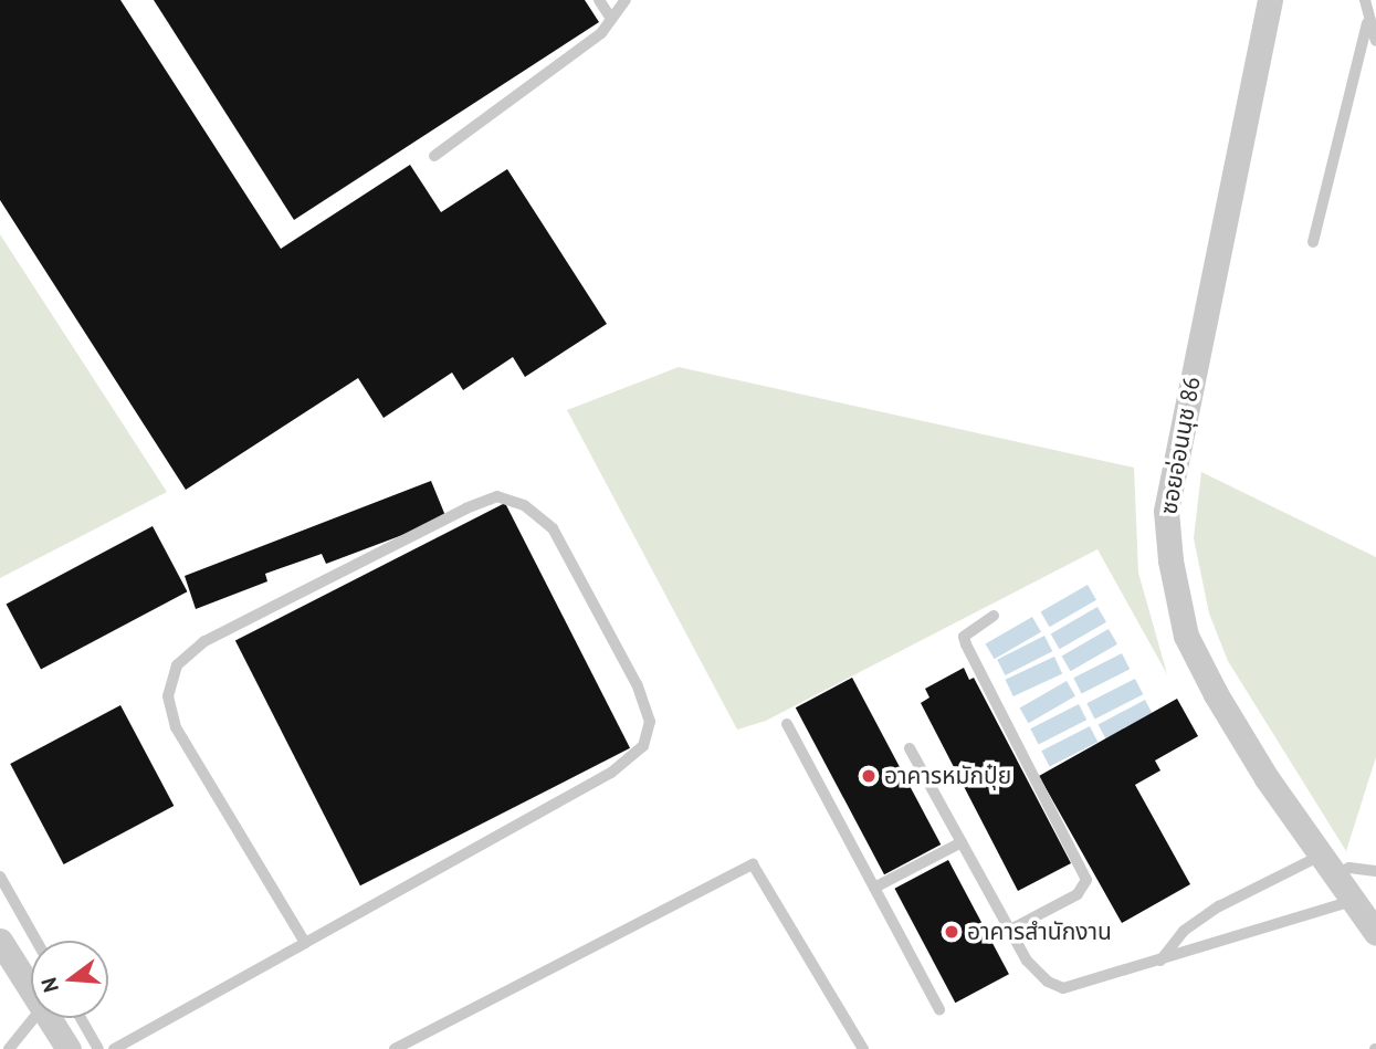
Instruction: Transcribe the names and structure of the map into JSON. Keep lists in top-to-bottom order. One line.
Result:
{"streets":{"street":["ซอยอ่อนนุช 86"]},"places":["อาคารหมักปุ๋ย","อาคารสำนักงาน"],"north":"left"}
